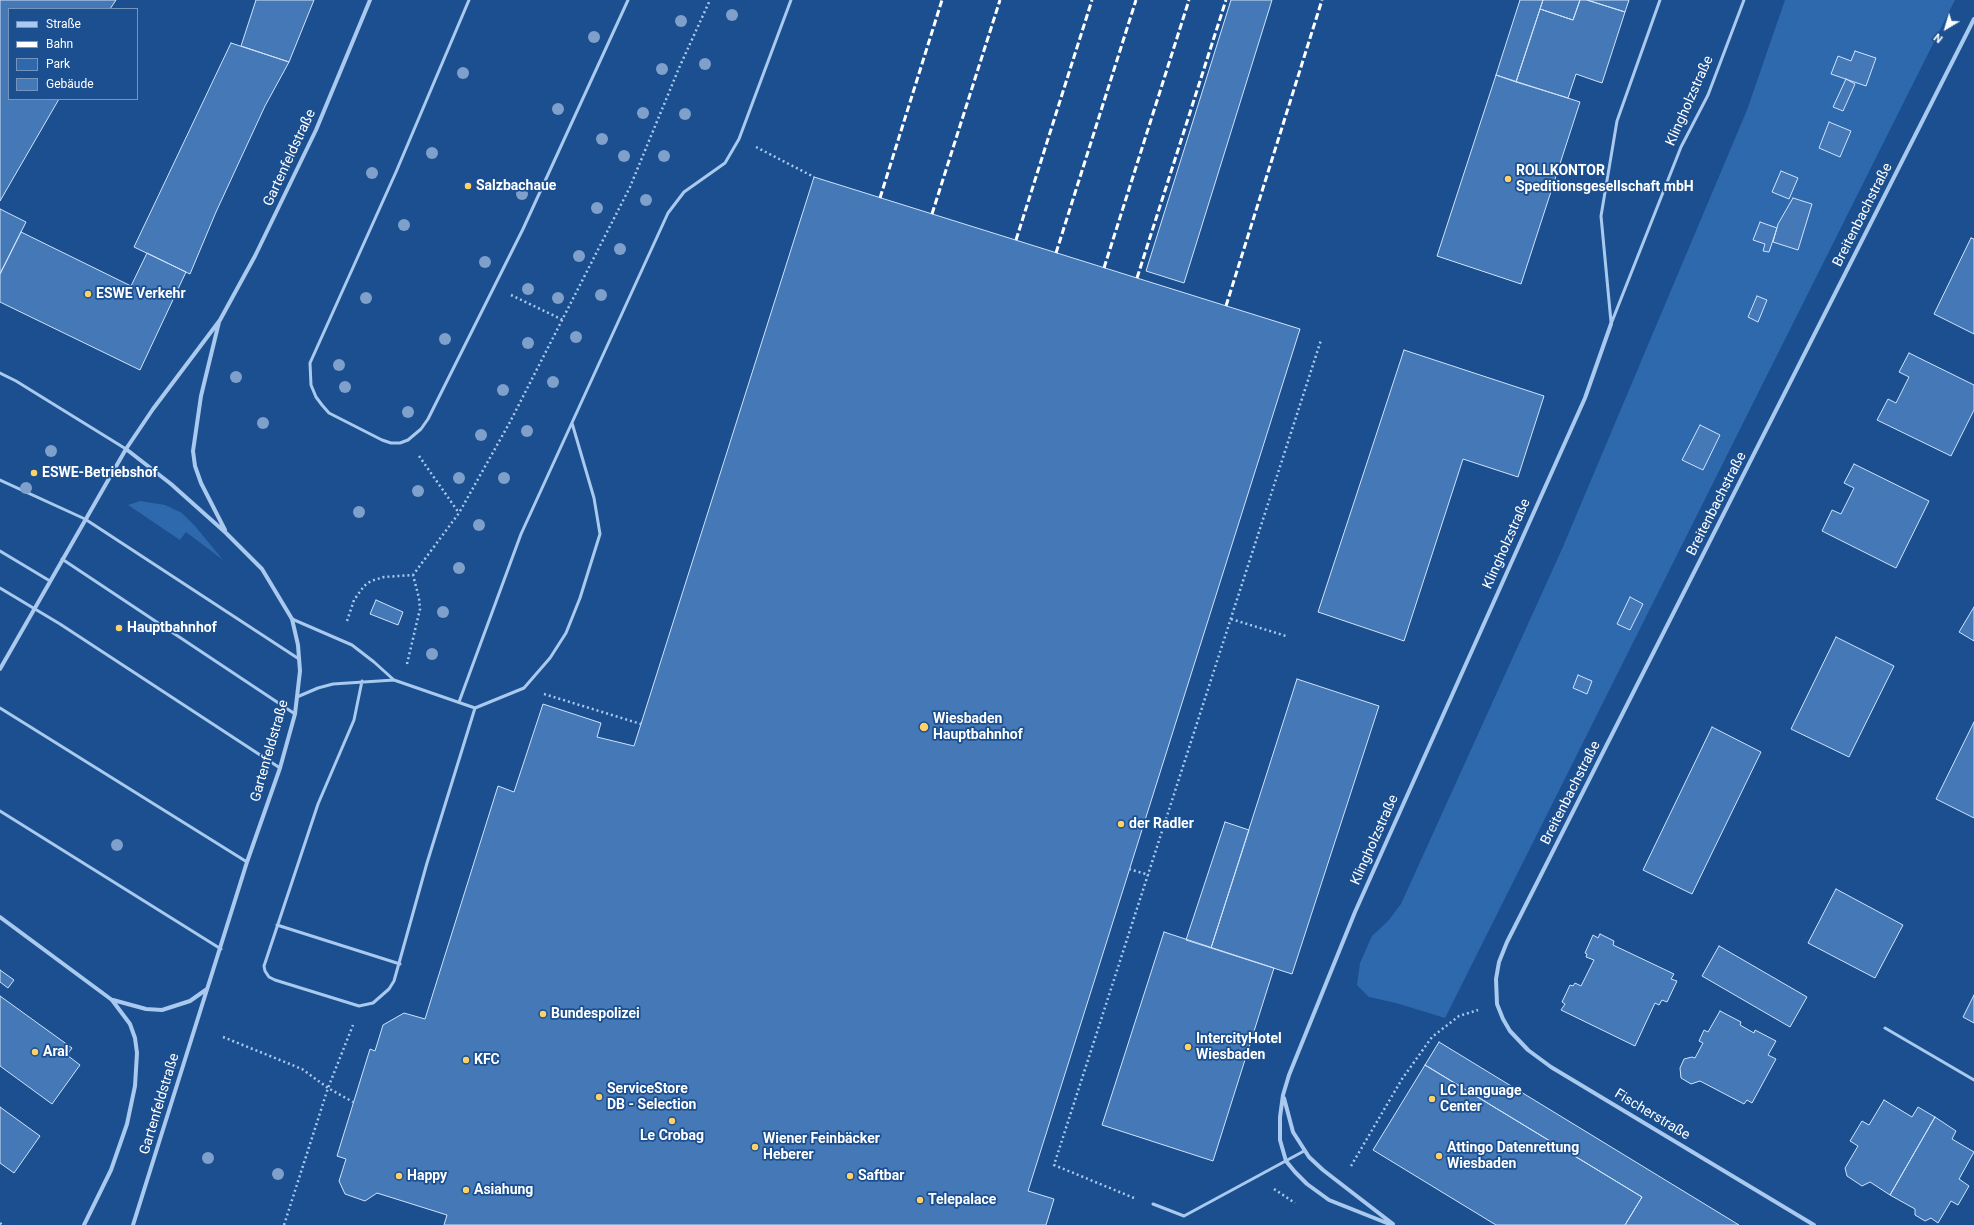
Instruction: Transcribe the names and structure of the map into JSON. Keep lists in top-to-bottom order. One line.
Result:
{"streets":{"street":["Klingholzstraße","Gartenfeldstraße","Breitenbachstraße","Fischerstraße"]},"crossings":[["Breitenbachstraße","Fischerstraße"]],"places":["ROLLKONTOR Speditionsgesellschaft mbH","Salzbachaue","ESWE Verkehr","ESWE-Betriebshof","Hauptbahnhof","Wiesbaden Hauptbahnhof","der Radler","Bundespolizei","IntercityHotel Wiesbaden","Aral","KFC","ServiceStore DB - Selection","LC Language Center","Le Crobag","Wiener Feinbäcker Heberer","Attingo Datenrettung Wiesbaden","Happy","Saftbar","Asiahung","Telepalace"],"legend":["Straße","Bahn","Park","Gebäude"],"north":"bottom left"}
